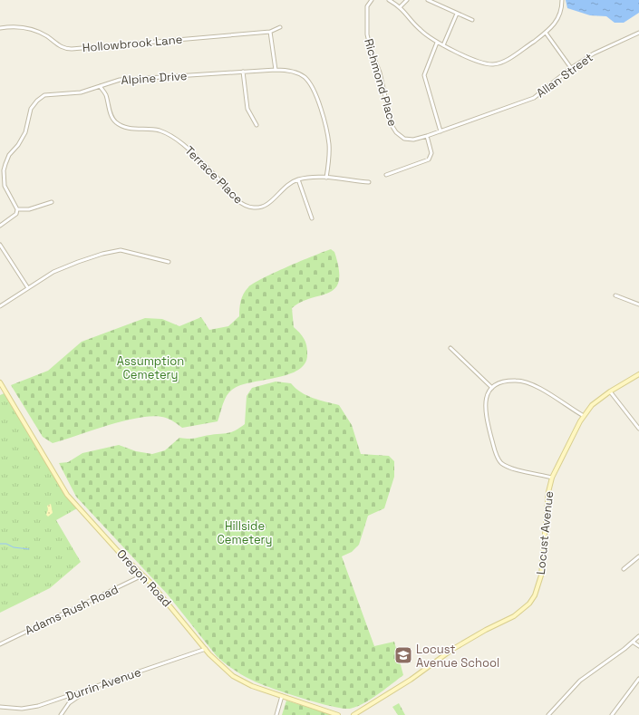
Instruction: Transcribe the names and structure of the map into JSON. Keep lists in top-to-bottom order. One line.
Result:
{"streets":{"street":["Hollowbrook Lane","Allan Street","Alpine Drive","Richmond Place","Terrace Place","Locust Avenue","Oregon Road","Adams Rush Road","Durrin Avenue"]},"crossings":[["Allan Street","Richmond Place"],["Alpine Drive","Terrace Place"],["Oregon Road","Adams Rush Road"],["Oregon Road","Durrin Avenue"]],"parks":["Assumption Cemetery","Hillside Cemetery"],"places":{"school or university":["Locust Avenue School"]}}
